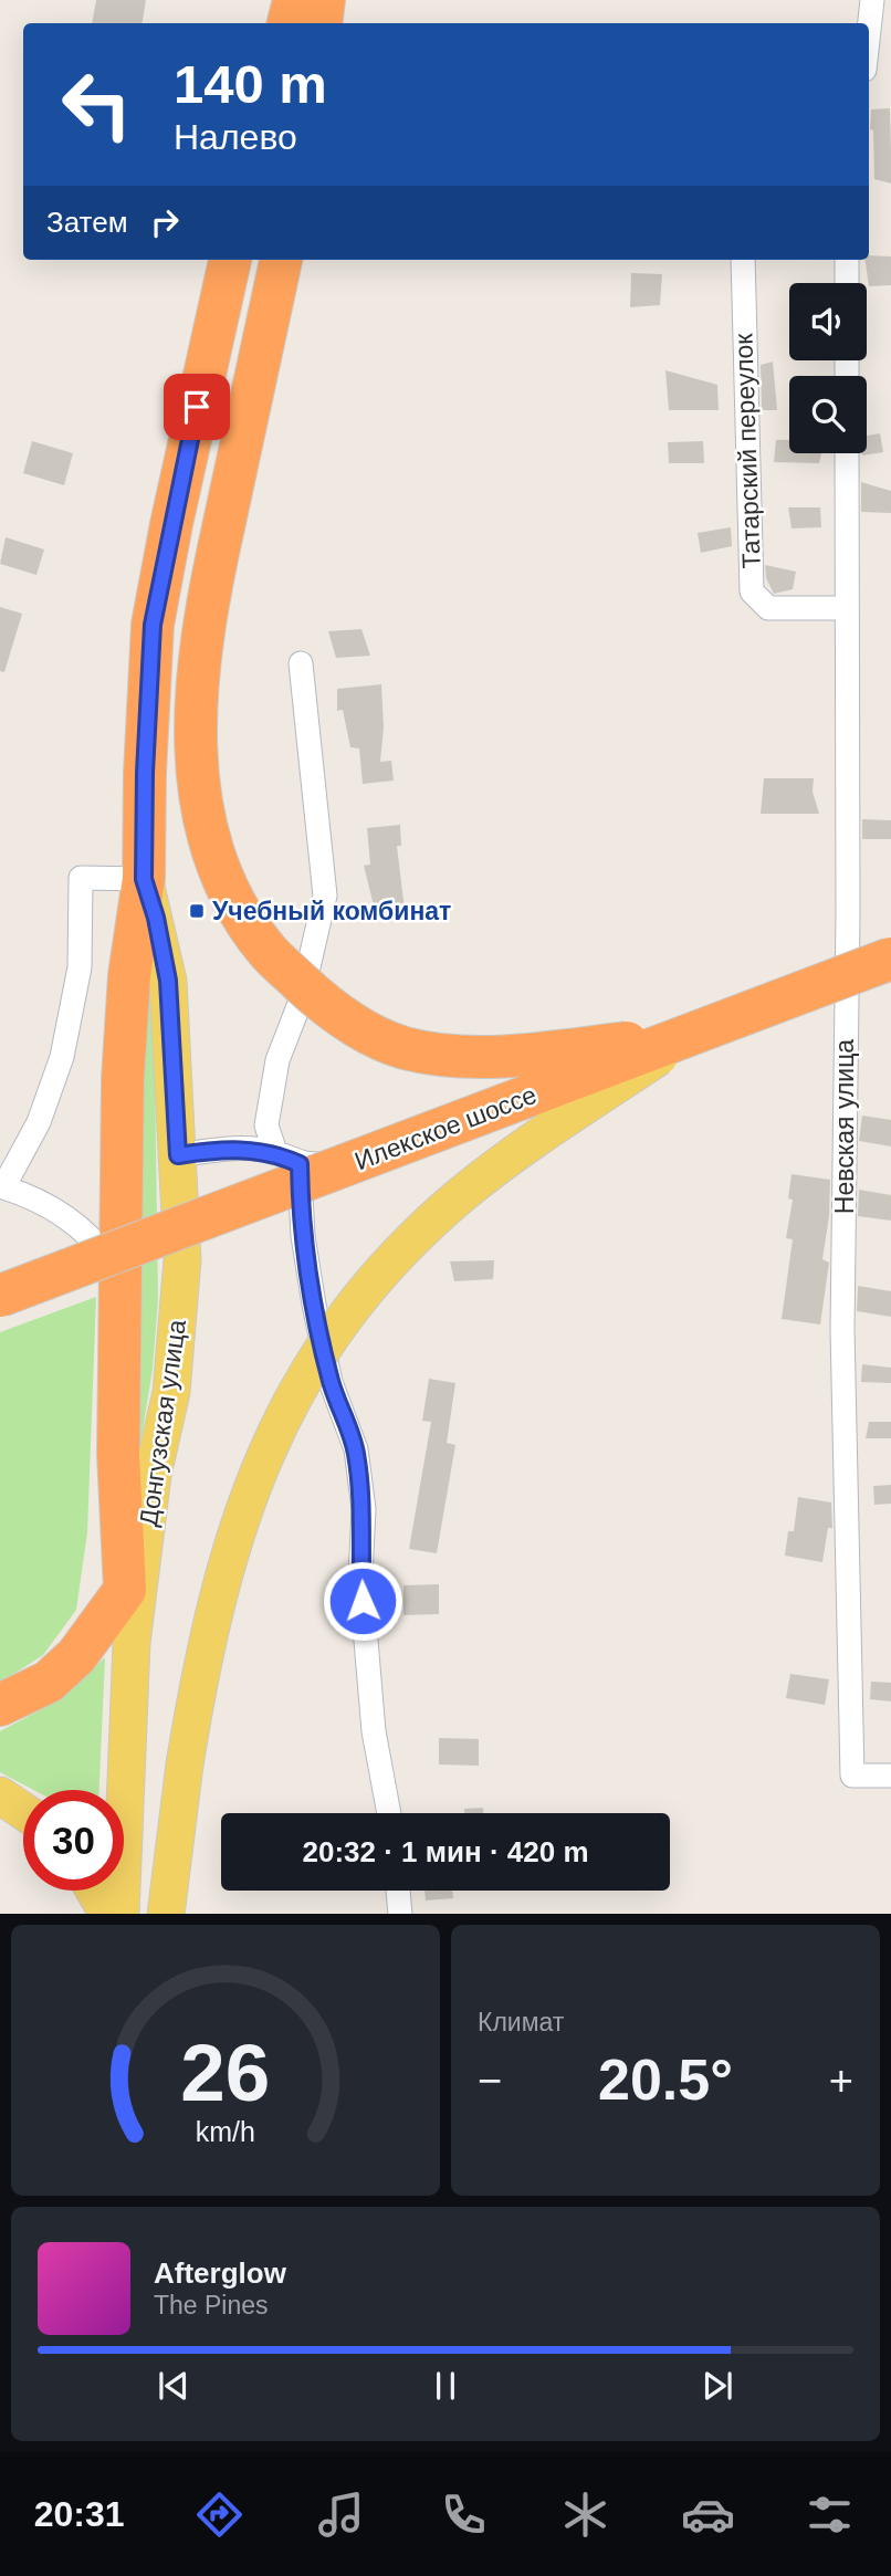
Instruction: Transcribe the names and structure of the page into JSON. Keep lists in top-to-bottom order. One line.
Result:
{"streets":{"highway":["Илекское шоссе","Донгузская улица"],"street":["Татарский переулок","Невская улица"]},"crossings":[["Татарский переулок","Невская улица"]],"places":{"transit":["Учебный комбинат"]},"page":{"turn":["140 m","Налево"],"then":"Затем","limit":"30","trip":"20:32 · 1 мин · 420 m","tile":"Климат","heat":["−","20.5°","+"],"song":["Afterglow","The Pines"],"tabs":"20:31","gauge":["26","km/h"]}}
